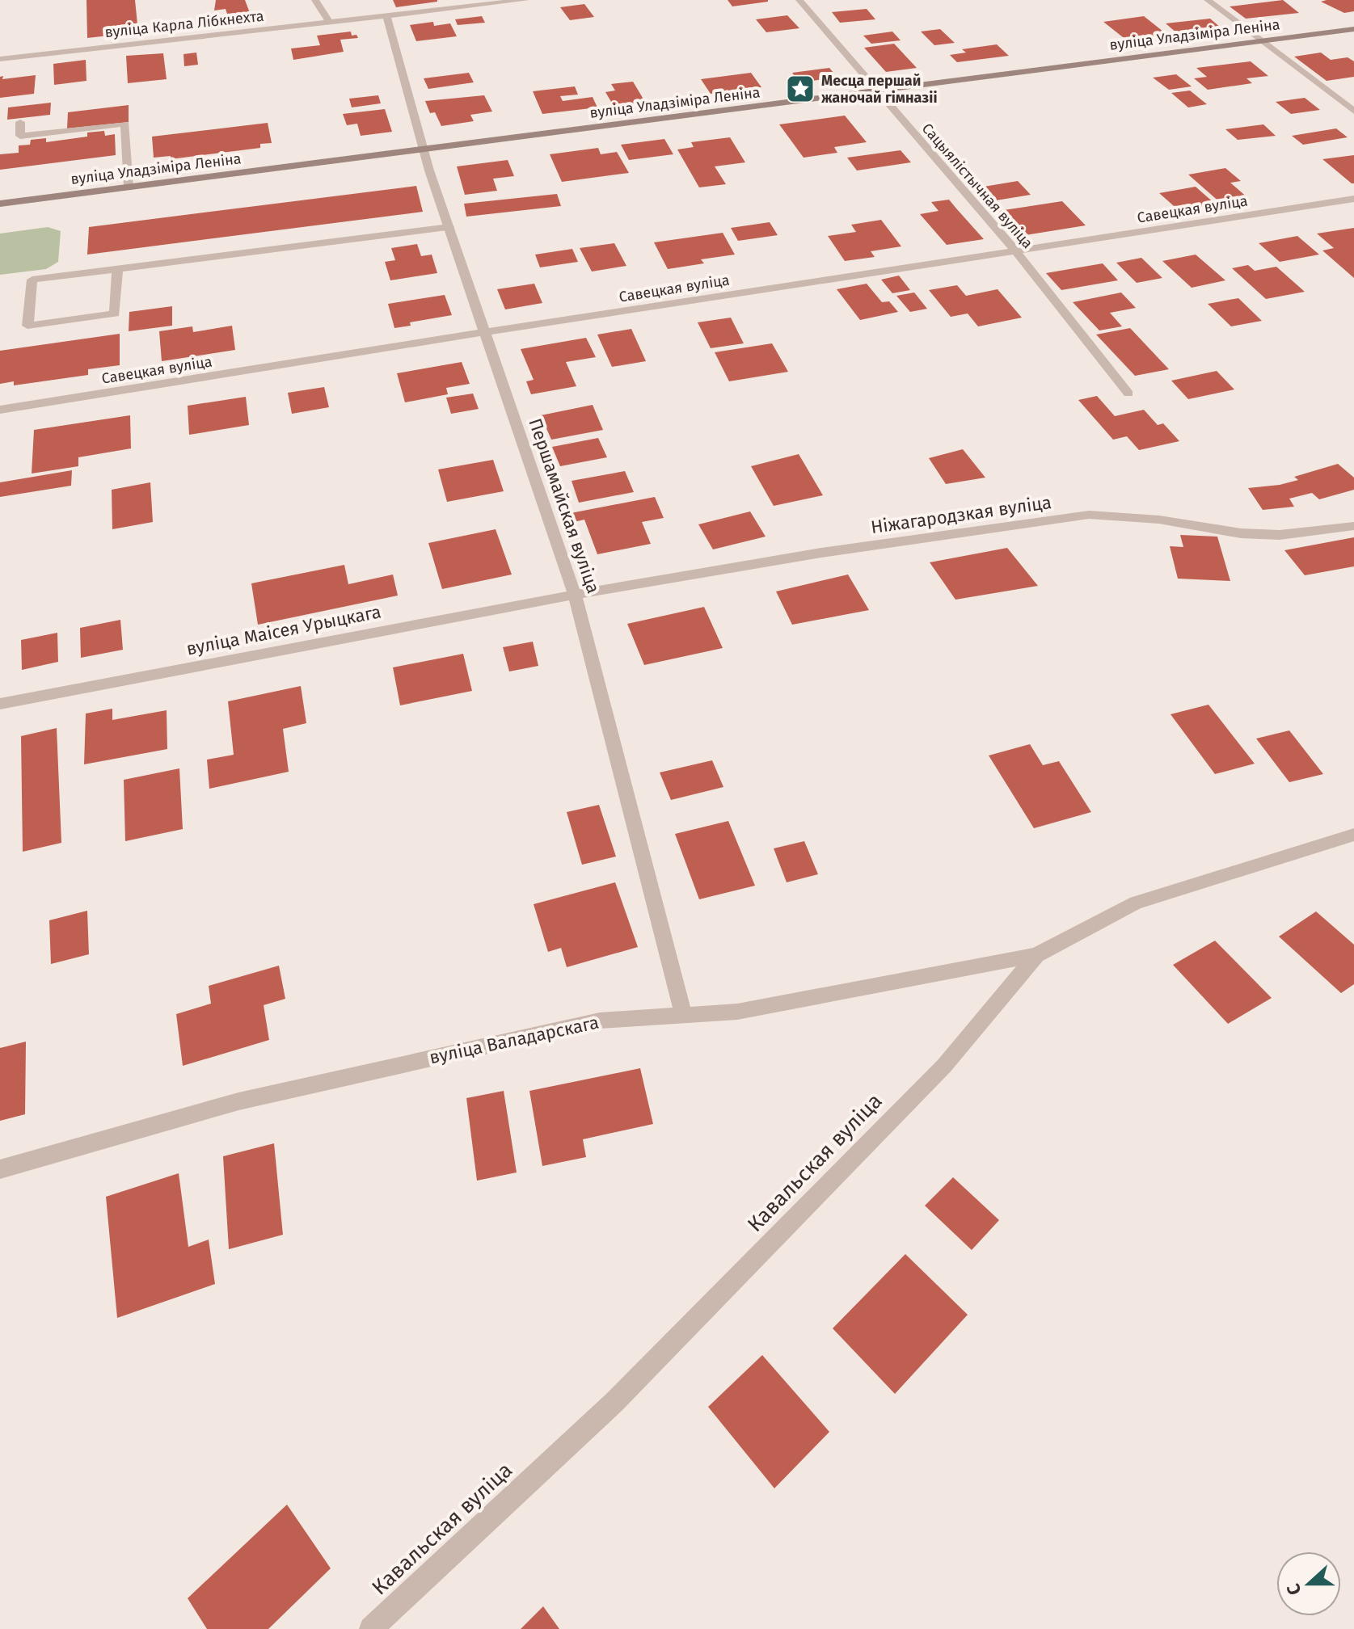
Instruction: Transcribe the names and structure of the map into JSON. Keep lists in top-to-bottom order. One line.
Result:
{"streets":{"main road":["вуліца Уладзіміра Леніна"],"street":["вуліца Карла Лібкнехта","Сацыялістычная вуліца","Савецкая вуліца","Першамайская вуліца","Ніжагародзкая вуліца","вуліца Маісея Урыцкага","вуліца Валадарскага","Кавальская вуліца"]},"crossings":[["вуліца Карла Лібкнехта","Першамайская вуліца"],["вуліца Уладзіміра Леніна","Сацыялістычная вуліца"],["вуліца Уладзіміра Леніна","Першамайская вуліца"],["Сацыялістычная вуліца","Савецкая вуліца"],["Савецкая вуліца","Першамайская вуліца"],["Першамайская вуліца","Ніжагародзкая вуліца"],["Першамайская вуліца","вуліца Маісея Урыцкага"],["Першамайская вуліца","вуліца Валадарскага"],["Ніжагародзкая вуліца","вуліца Маісея Урыцкага"],["вуліца Валадарскага","Кавальская вуліца"]],"places":{"place":["Месца першай жаночай гімназіі"]},"north":"left"}
